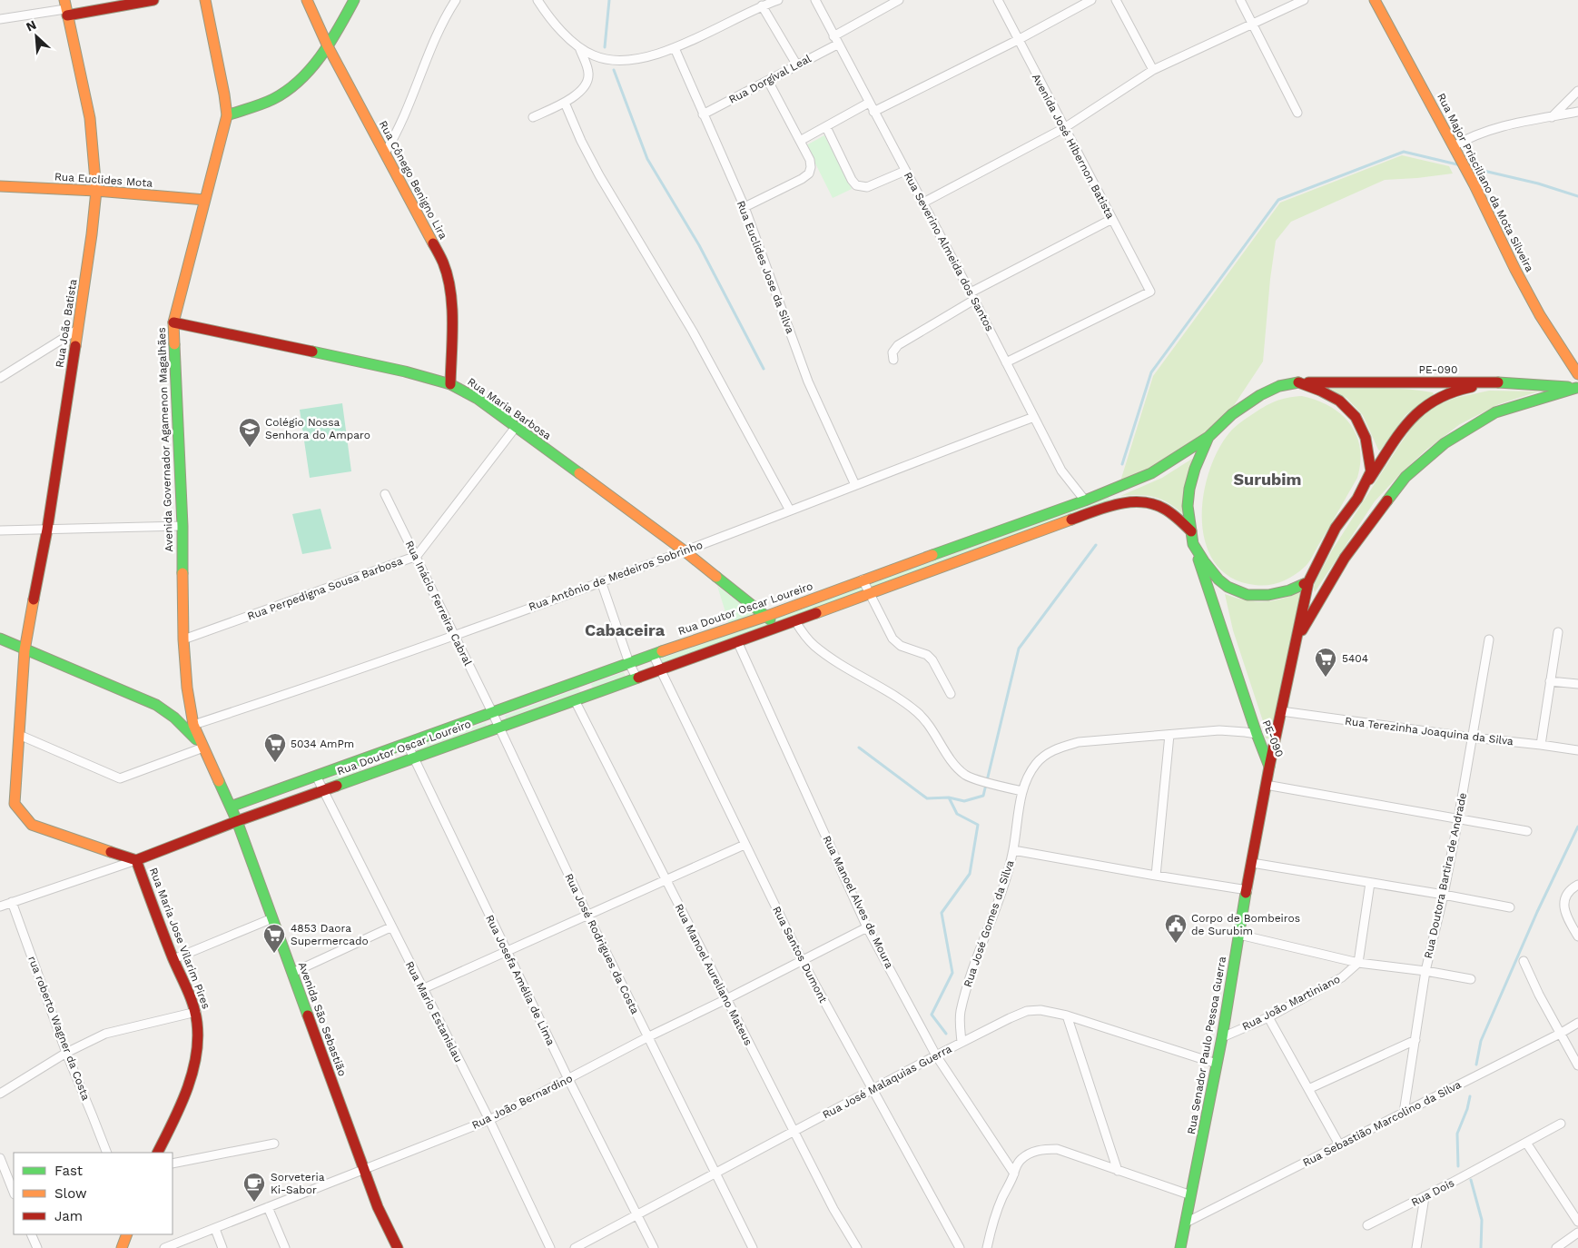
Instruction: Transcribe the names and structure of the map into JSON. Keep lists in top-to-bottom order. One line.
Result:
{"streets":{"main road":["Rua Euclides Mota","Rua Cônego Benigno Lira","Rua Major Prisciliano da Mota Silveira","Rua João Batista","PE-090","Rua Maria Barbosa","Avenida Governador Agamenon Magalhães","Rua Doutor Oscar Loureiro","Rua Maria Jose Vilarim Pires","Avenida São Sebastião","Rua Senador Paulo Pessoa Guerra"],"street":["Rua Dorgival Leal","Avenida José Hibernon Batista","Rua Severino Almeida dos Santos","Rua Euclides Jose da Silva","Rua Antônio de Medeiros Sobrinho","Rua Perpedigna Sousa Barbosa","Rua Inácio Ferreira Cabral","Rua Terezinha Joaquina da Silva","Rua Doutora Bartira de Andrade","Rua Manoel Alves de Moura","Rua José Gomes da Silva","Rua José Rodrigues da Costa","Rua Santos Dumont","Rua Manoel Aureliano Mateus","Rua Josefa Amélia de Lima","Rua João Martiniano","Rua Mario Estanislau","rua roberto Wagner da Costa","Rua José Malaquias Guerra","Rua João Bernardino","Rua Sebastião Marcolino da Silva","Rua Dois"]},"crossings":[["Rua Dorgival Leal","Rua Severino Almeida dos Santos"],["Rua Dorgival Leal","Rua Euclides Jose da Silva"],["Avenida José Hibernon Batista","Rua Severino Almeida dos Santos"],["Rua Euclides Mota","Rua João Batista"],["Rua Euclides Mota","Avenida Governador Agamenon Magalhães"],["Rua Cônego Benigno Lira","Rua Maria Barbosa"],["Rua Severino Almeida dos Santos","Rua Antônio de Medeiros Sobrinho"],["Rua Severino Almeida dos Santos","Rua Doutor Oscar Loureiro"],["Rua Euclides Jose da Silva","Rua Antônio de Medeiros Sobrinho"],["Rua João Batista","Rua Doutor Oscar Loureiro"],["Rua João Batista","Rua Maria Jose Vilarim Pires"],["PE-090","Rua Doutor Oscar Loureiro"],["PE-090","Rua Terezinha Joaquina da Silva"],["PE-090","Rua José Gomes da Silva"],["PE-090","Rua Senador Paulo Pessoa Guerra"],["Rua Maria Barbosa","Avenida Governador Agamenon Magalhães"],["Rua Maria Barbosa","Rua Antônio de Medeiros Sobrinho"],["Rua Maria Barbosa","Rua Perpedigna Sousa Barbosa"],["Rua Maria Barbosa","Rua Doutor Oscar Loureiro"],["Avenida Governador Agamenon Magalhães","Rua Antônio de Medeiros Sobrinho"],["Avenida Governador Agamenon Magalhães","Rua Perpedigna Sousa Barbosa"],["Avenida Governador Agamenon Magalhães","Avenida São Sebastião"],["Rua Antônio de Medeiros Sobrinho","Rua Inácio Ferreira Cabral"],["Rua Perpedigna Sousa Barbosa","Rua Inácio Ferreira Cabral"],["Rua Inácio Ferreira Cabral","Rua Doutor Oscar Loureiro"],["Rua Inácio Ferreira Cabral","Rua José Rodrigues da Costa"],["Rua Doutor Oscar Loureiro","Rua Manoel Alves de Moura"],["Rua Doutor Oscar Loureiro","Rua Maria Jose Vilarim Pires"],["Rua Doutor Oscar Loureiro","Rua José Rodrigues da Costa"],["Rua Doutor Oscar Loureiro","Rua Santos Dumont"],["Rua Doutor Oscar Loureiro","Rua Manoel Aureliano Mateus"],["Rua Doutor Oscar Loureiro","Rua Josefa Amélia de Lima"],["Rua Doutor Oscar Loureiro","Rua Mario Estanislau"],["Rua Doutor Oscar Loureiro","Avenida São Sebastião"],["Rua Terezinha Joaquina da Silva","Rua Doutora Bartira de Andrade"],["Rua Doutora Bartira de Andrade","Rua Sebastião Marcolino da Silva"],["Rua Manoel Alves de Moura","Rua José Malaquias Guerra"],["Rua Manoel Alves de Moura","Rua João Bernardino"],["Rua José Gomes da Silva","Rua José Malaquias Guerra"],["Rua José Rodrigues da Costa","Rua José Malaquias Guerra"],["Rua José Rodrigues da Costa","Rua João Bernardino"],["Rua Santos Dumont","Rua José Malaquias Guerra"],["Rua Santos Dumont","Rua João Bernardino"],["Rua Manoel Aureliano Mateus","Rua José Malaquias Guerra"],["Rua Manoel Aureliano Mateus","Rua João Bernardino"],["Rua Josefa Amélia de Lima","Rua José Malaquias Guerra"],["Rua Josefa Amélia de Lima","Rua João Bernardino"],["Rua João Martiniano","Rua Senador Paulo Pessoa Guerra"],["Rua Mario Estanislau","Rua João Bernardino"],["Avenida São Sebastião","Rua João Bernardino"],["Rua Senador Paulo Pessoa Guerra","Rua José Malaquias Guerra"],["Rua Senador Paulo Pessoa Guerra","Rua Sebastião Marcolino da Silva"]],"districts":["Surubim","Cabaceira"],"places":{"school or university":["Colégio Nossa Senhora do Amparo"],"supermarket":["5404","5034 AmPm","4853 Daora Supermercado"],"public building":["Corpo de Bombeiros de Surubim"],"cafe":["Sorveteria Ki-Sabor"]},"legend":["Fast","Slow","Jam"],"north":"top left"}
